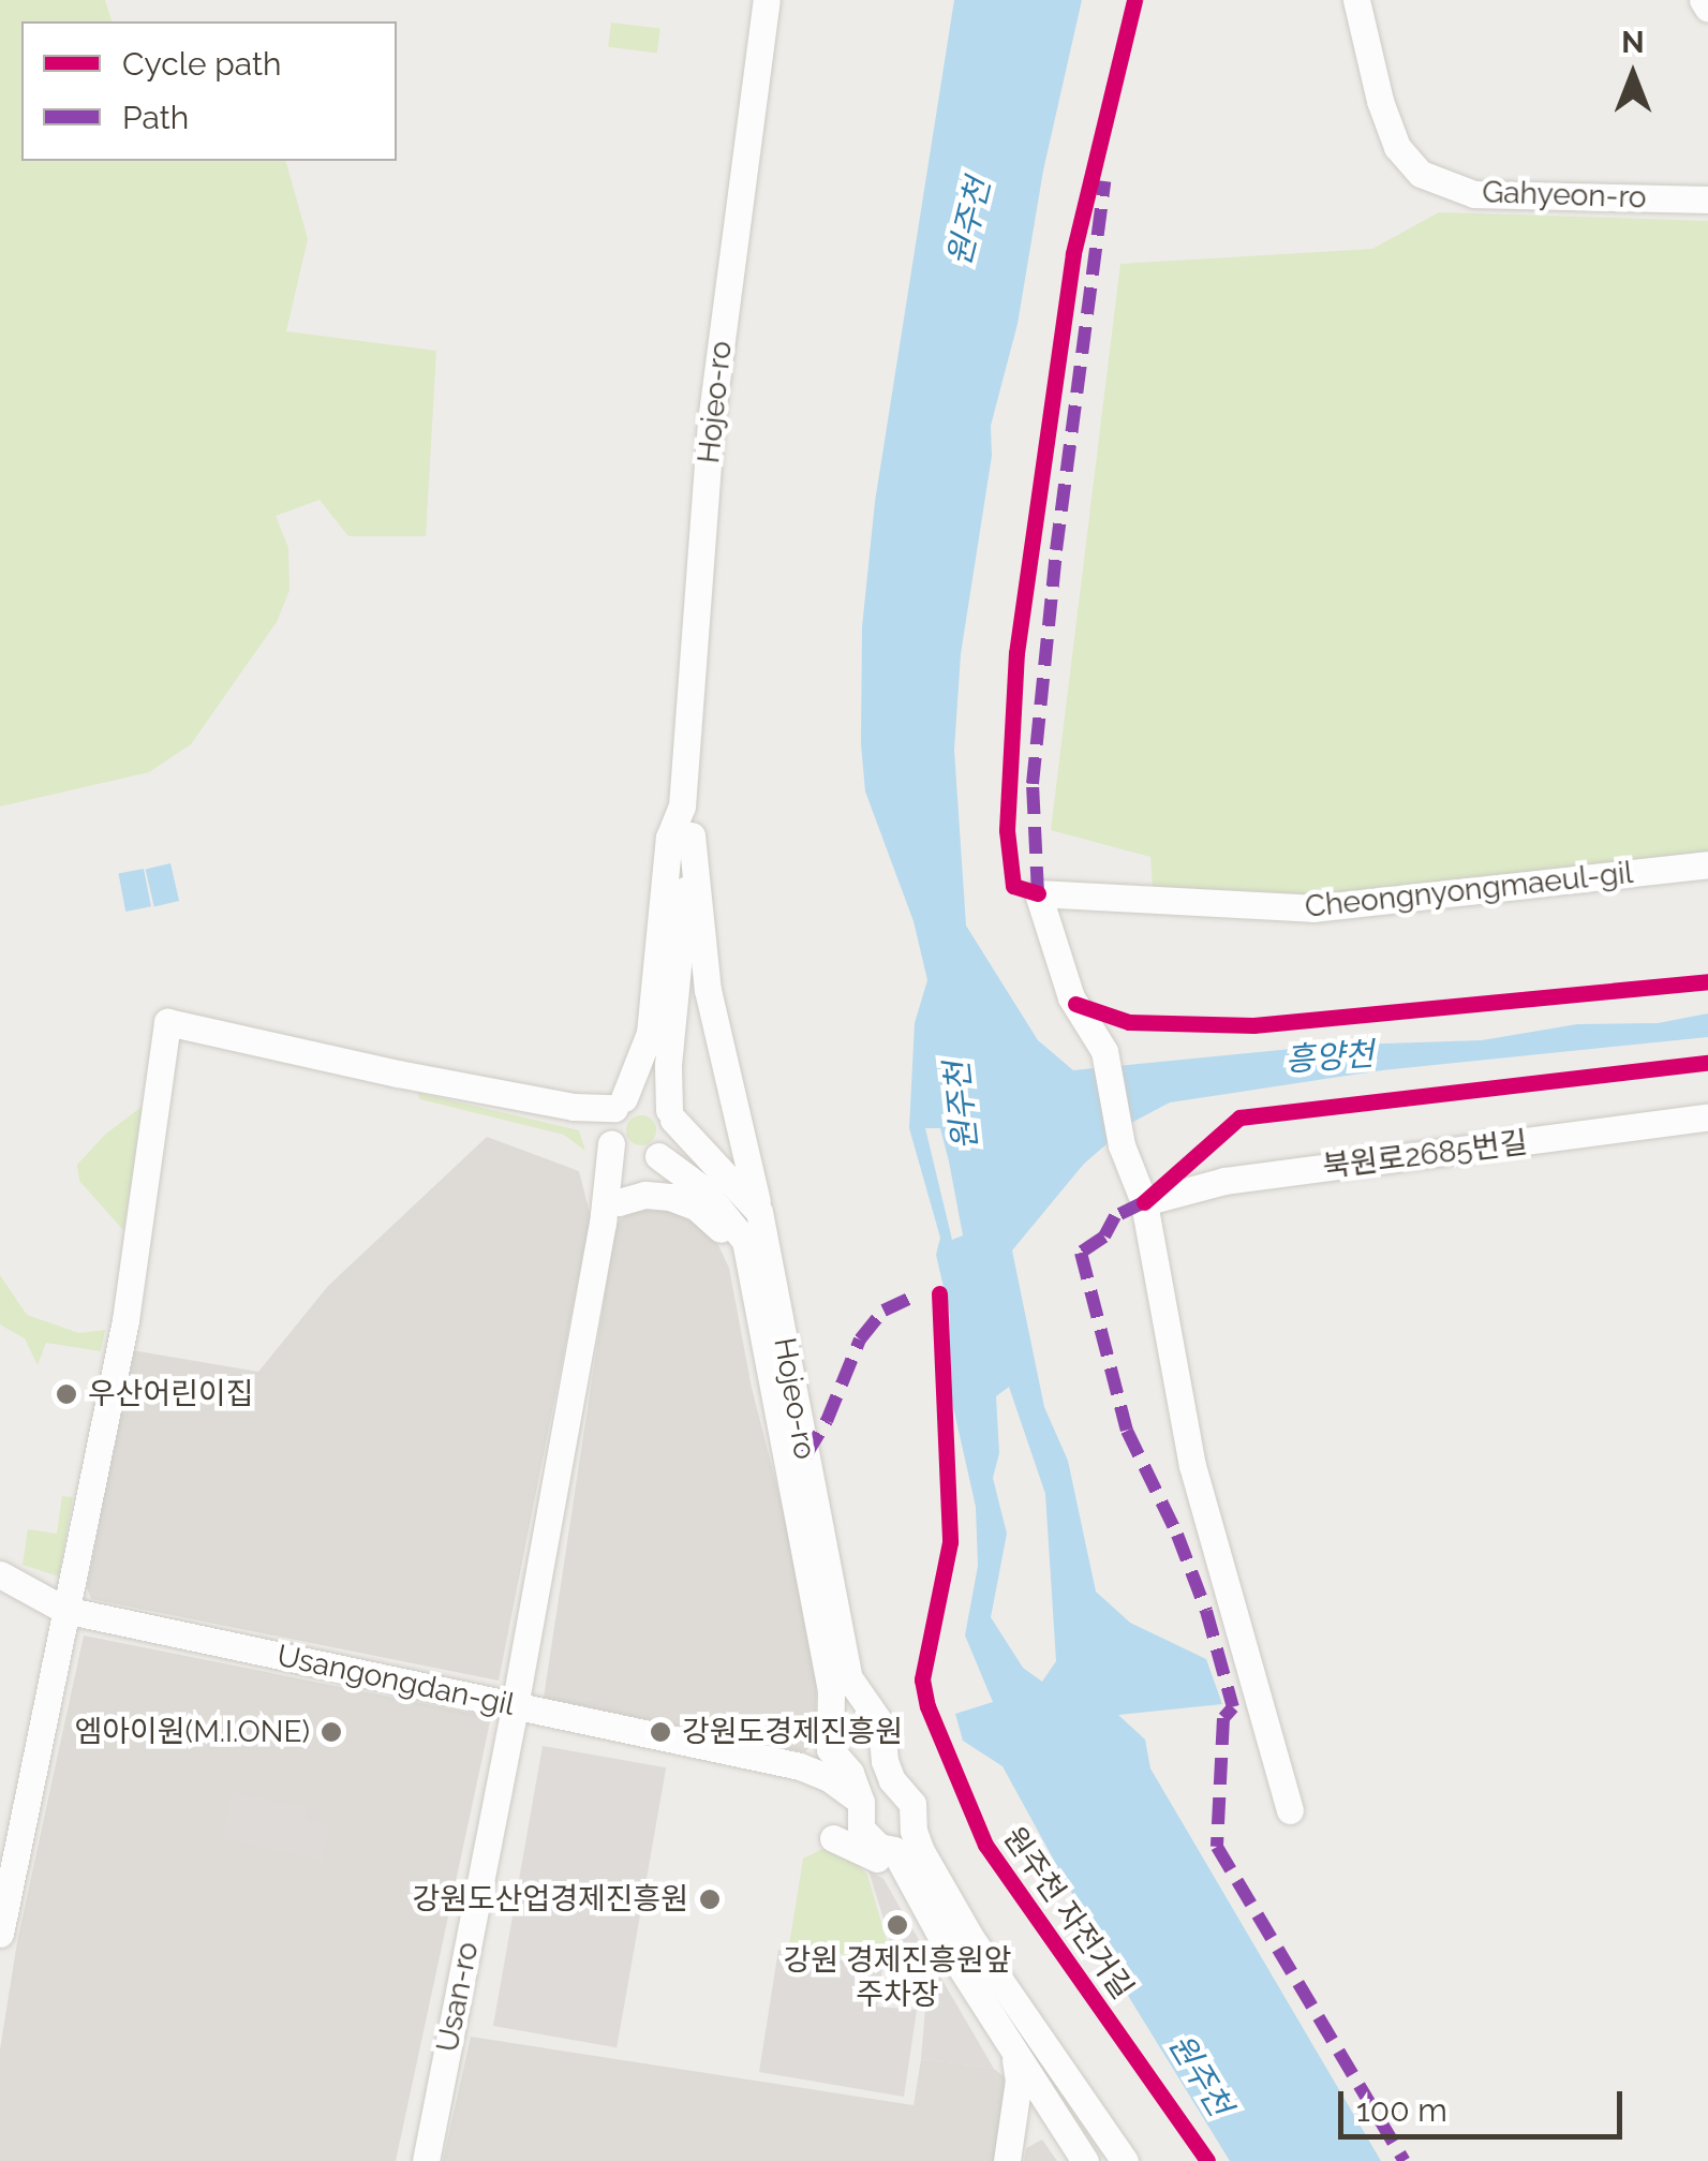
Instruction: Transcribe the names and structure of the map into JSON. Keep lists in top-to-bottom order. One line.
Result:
{"streets":{"street":["Gahyeon-ro","Hojeo-ro","Cheongnyongmaeul-gil","북원로2685번길","Usangongdan-gil","Usan-ro"],"cycle path":["원주천 자전거길"]},"crossings":[["Hojeo-ro","Usangongdan-gil"],["Hojeo-ro","Usan-ro"],["Cheongnyongmaeul-gil","북원로2685번길"],["Usangongdan-gil","Usan-ro"]],"water":["원주천","흥양천"],"places":["우산어린이집","엠아이원(M.I.ONE)","강원도경제진흥원","강원도산업경제진흥원","강원 경제진흥원앞 주차장"],"legend":["Cycle path","Path"],"scale_bar":"100 m","north":"top"}
